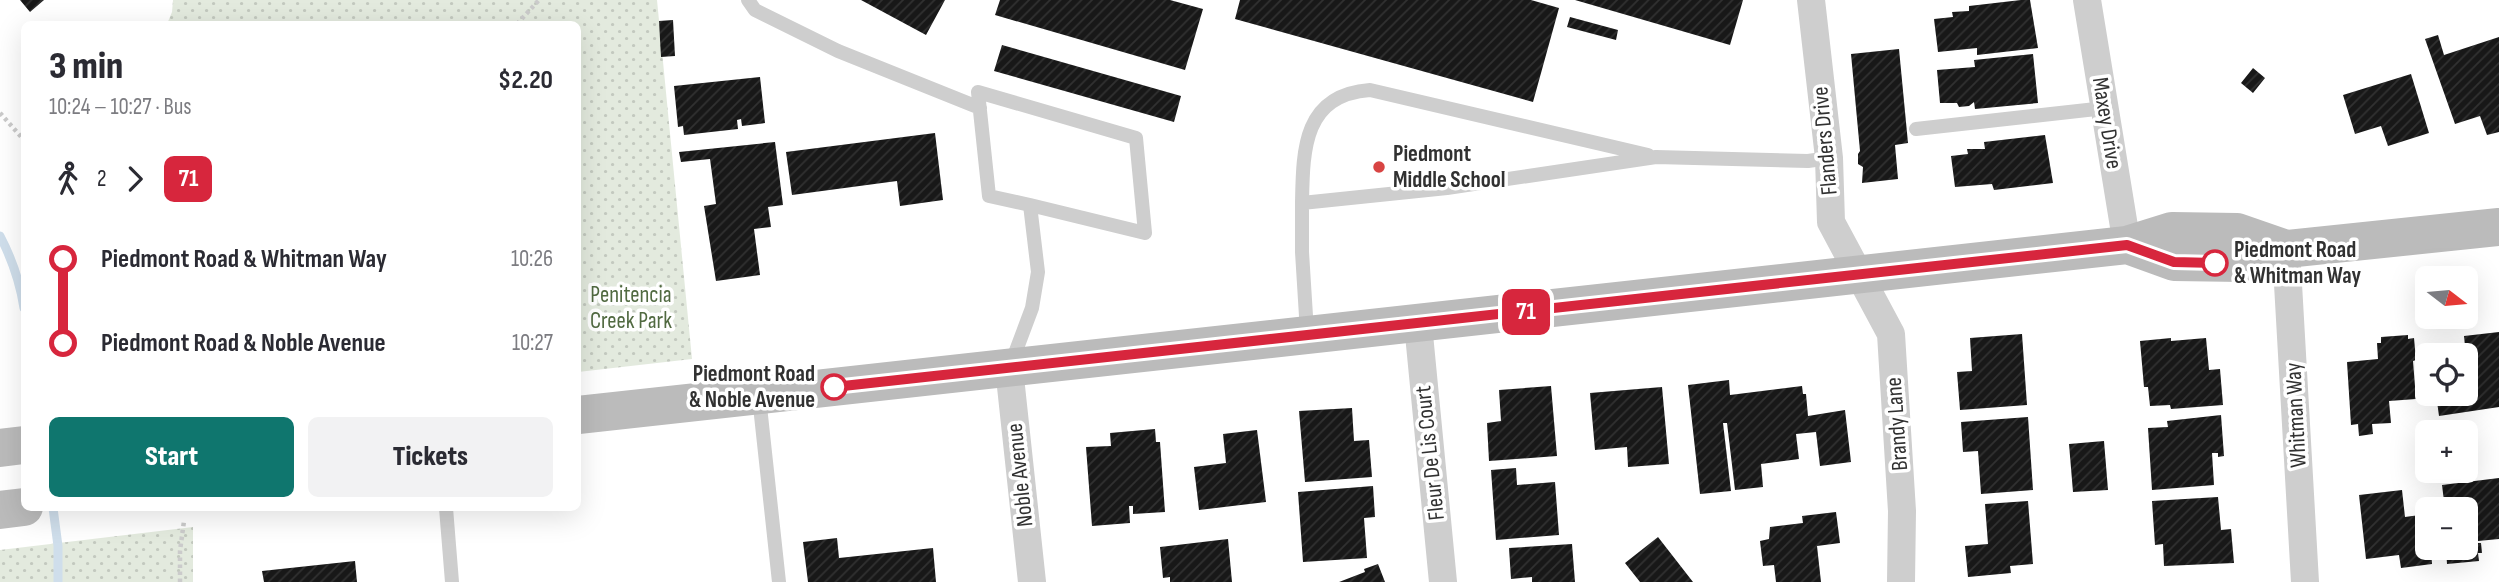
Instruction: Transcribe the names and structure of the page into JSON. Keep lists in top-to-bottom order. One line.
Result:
{"streets":{"street":["Maxey Drive","Flanders Drive","Whitman Way","Brandy Lane","Fleur De Lis Court","Noble Avenue"]},"crossings":[["Flanders Drive","Brandy Lane"]],"parks":["Penitencia Creek Park"],"places":["Piedmont Middle School","Piedmont Road & Whitman Way","Piedmont Road & Noble Avenue"],"lines":["bus line 71"],"north":"right","page":{"on_map":"71","heading":["3 min","10:24 – 10:27 · Bus","$2.20"],"legs":["2","71"],"list":[{"name":"Piedmont Road & Whitman Way","value":"10:26"},{"name":"Piedmont Road & Noble Avenue","value":"10:27"}],"map_buttons":["+","−"],"buttons":["Start","Tickets"]}}
